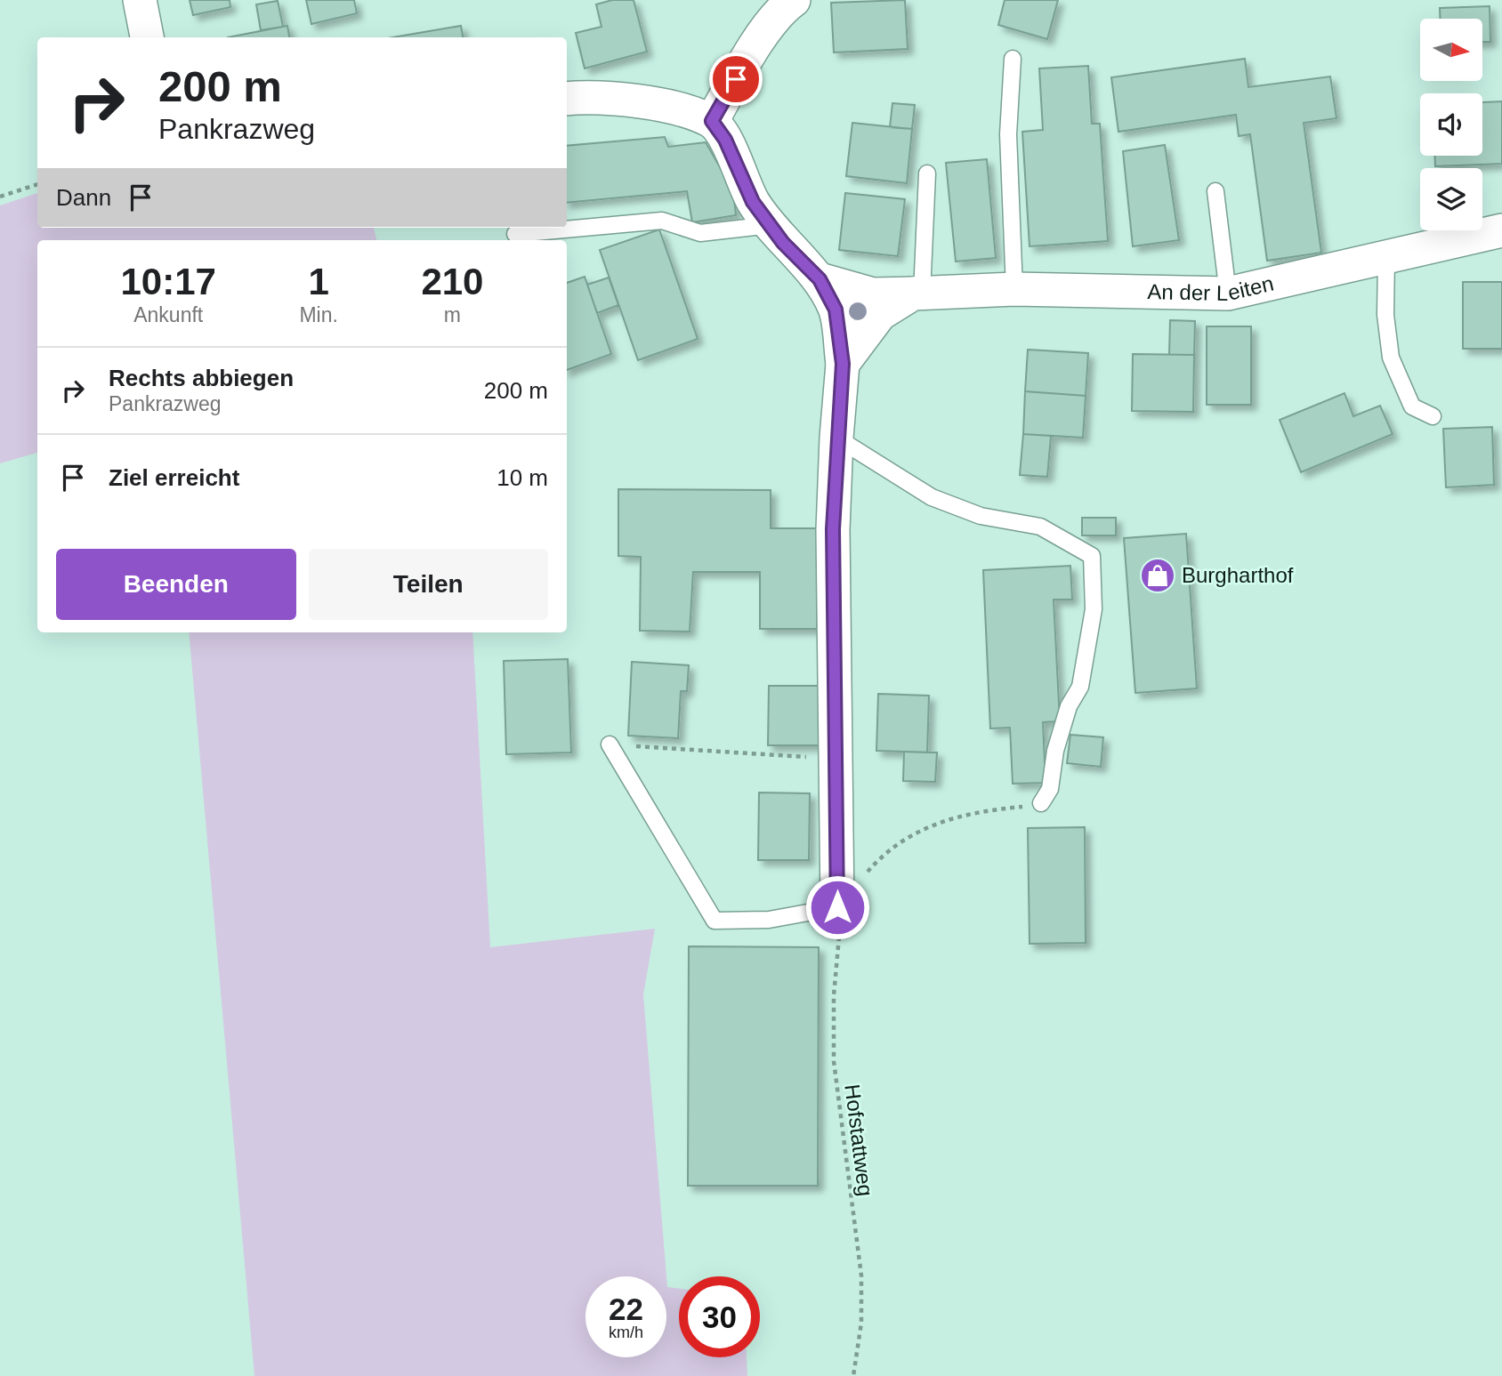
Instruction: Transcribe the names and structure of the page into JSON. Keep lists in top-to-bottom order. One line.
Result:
{"streets":{"street":["An der Leiten"],"path":["Hofstattweg"]},"places":{"shop":["Burgharthof"]},"north":"right","page":{"turn":["200 m","Pankrazweg"],"then":"Dann","eta":["10:17","Ankunft","1","Min.","210","m"],"list":[{"name":"Rechts abbiegen","note":"Pankrazweg","value":"200 m"},{"name":"Ziel erreicht","value":"10 m"}],"buttons":["Beenden","Teilen"],"speed":"22 km/h","limit":"30"}}
